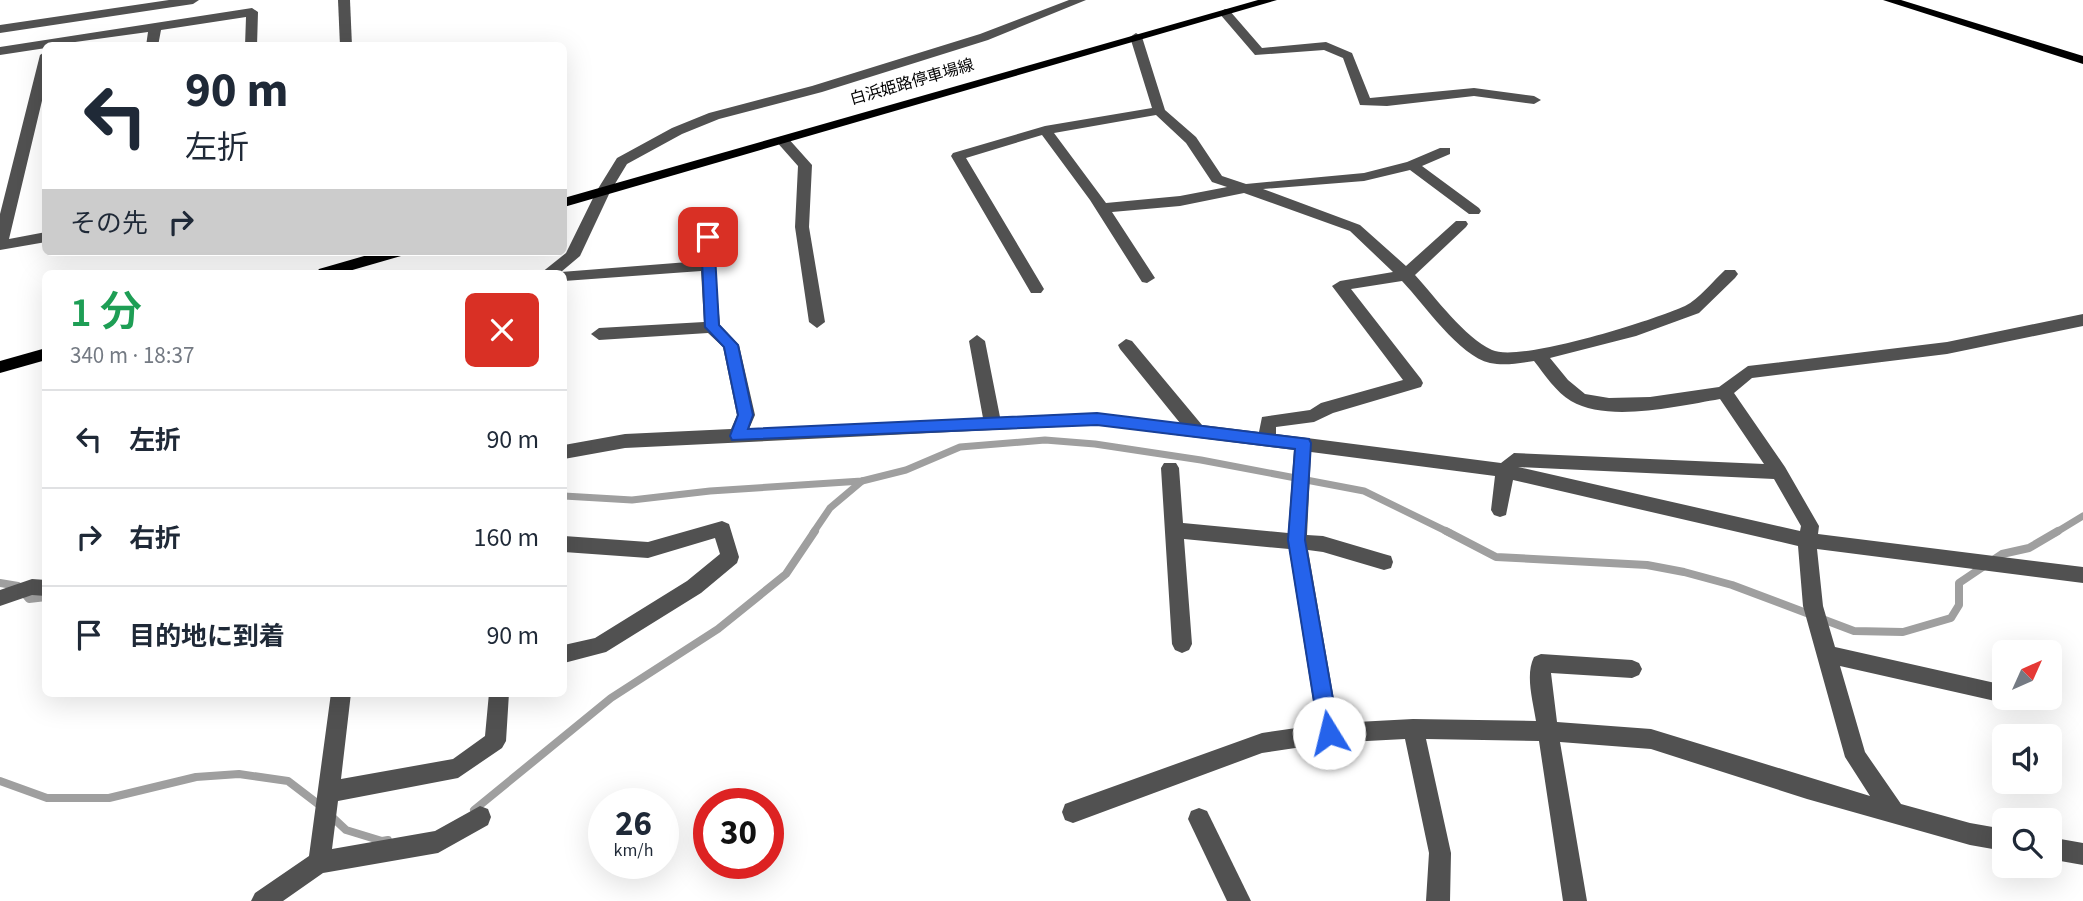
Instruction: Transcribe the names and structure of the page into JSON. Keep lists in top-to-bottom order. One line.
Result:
{"streets":{"main road":["白浜姫路停車場線"]},"north":"top right","page":{"turn":["90 m","左折"],"then":"その先","heading":["1 分","340 m · 18:37"],"list":[{"name":"左折","value":"90 m"},{"name":"右折","value":"160 m"},{"name":"目的地に到着","value":"90 m"}],"speed":"26 km/h","limit":"30"}}
